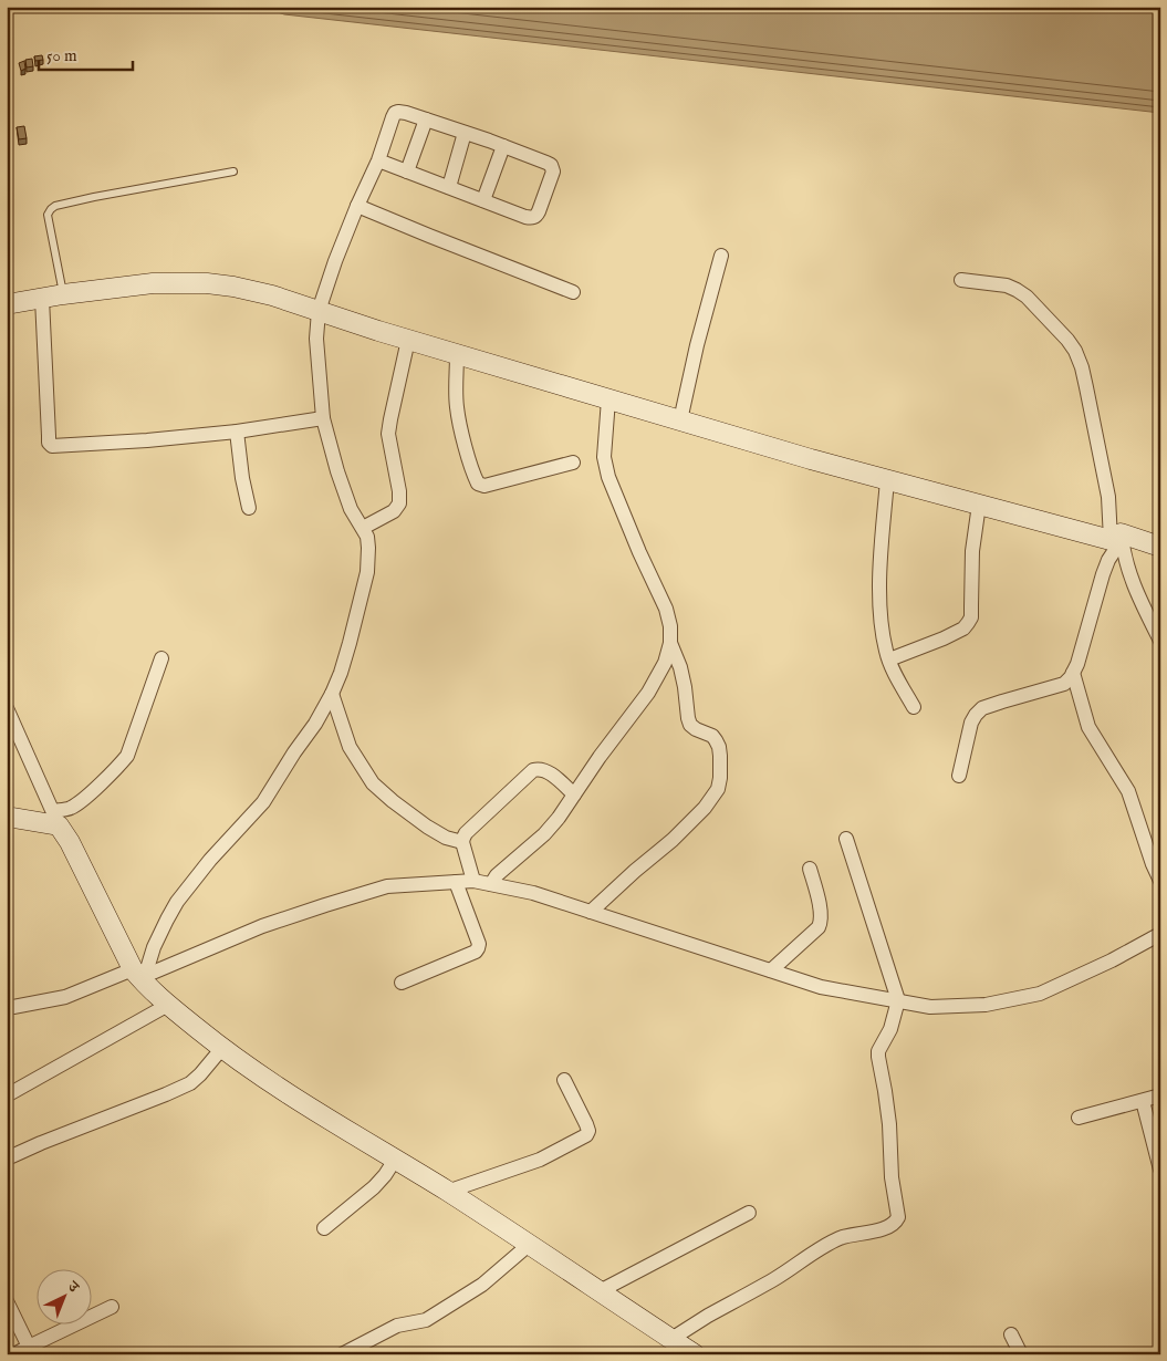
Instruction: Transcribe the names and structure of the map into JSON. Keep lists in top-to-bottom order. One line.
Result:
{"scale_bar":"50 m","north":"top right"}
